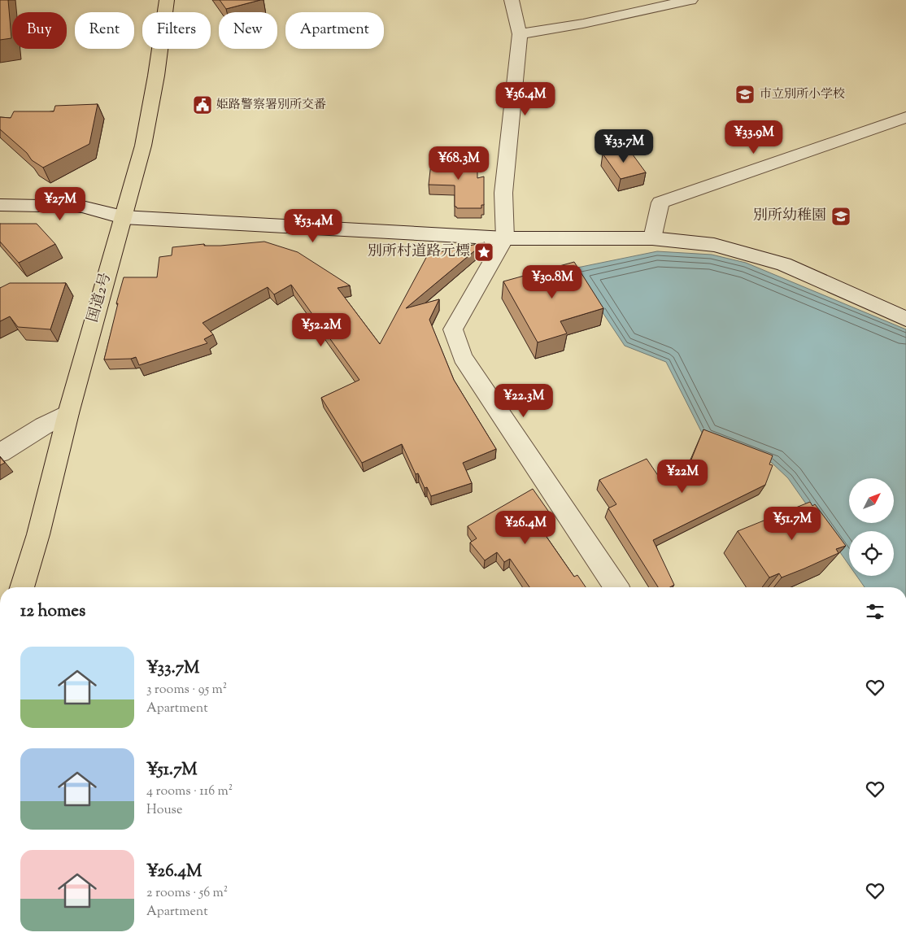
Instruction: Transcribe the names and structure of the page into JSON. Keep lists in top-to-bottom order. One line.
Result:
{"streets":{"highway":["国道2号"]},"places":{"school or university":["市立別所小学校","別所幼稚園"],"public building":["姫路警察署別所交番"],"place":["別所村道路元標"]},"north":"top right","page":{"chip":["Buy","Rent","Filters","New","Apartment"],"price":["¥36.4M","¥33.9M","¥33.7M","¥68.3M","¥27M","¥53.4M","¥30.8M","¥52.2M","¥22.3M","¥22M","¥51.7M","¥26.4M"],"heading":"12 homes","list":[{"name":"¥33.7M","note":"3 rooms · 95 m² · Apartment"},{"name":"¥51.7M","note":"4 rooms · 116 m² · House"},{"name":"¥26.4M","note":"2 rooms · 56 m² · Apartment"}]}}
